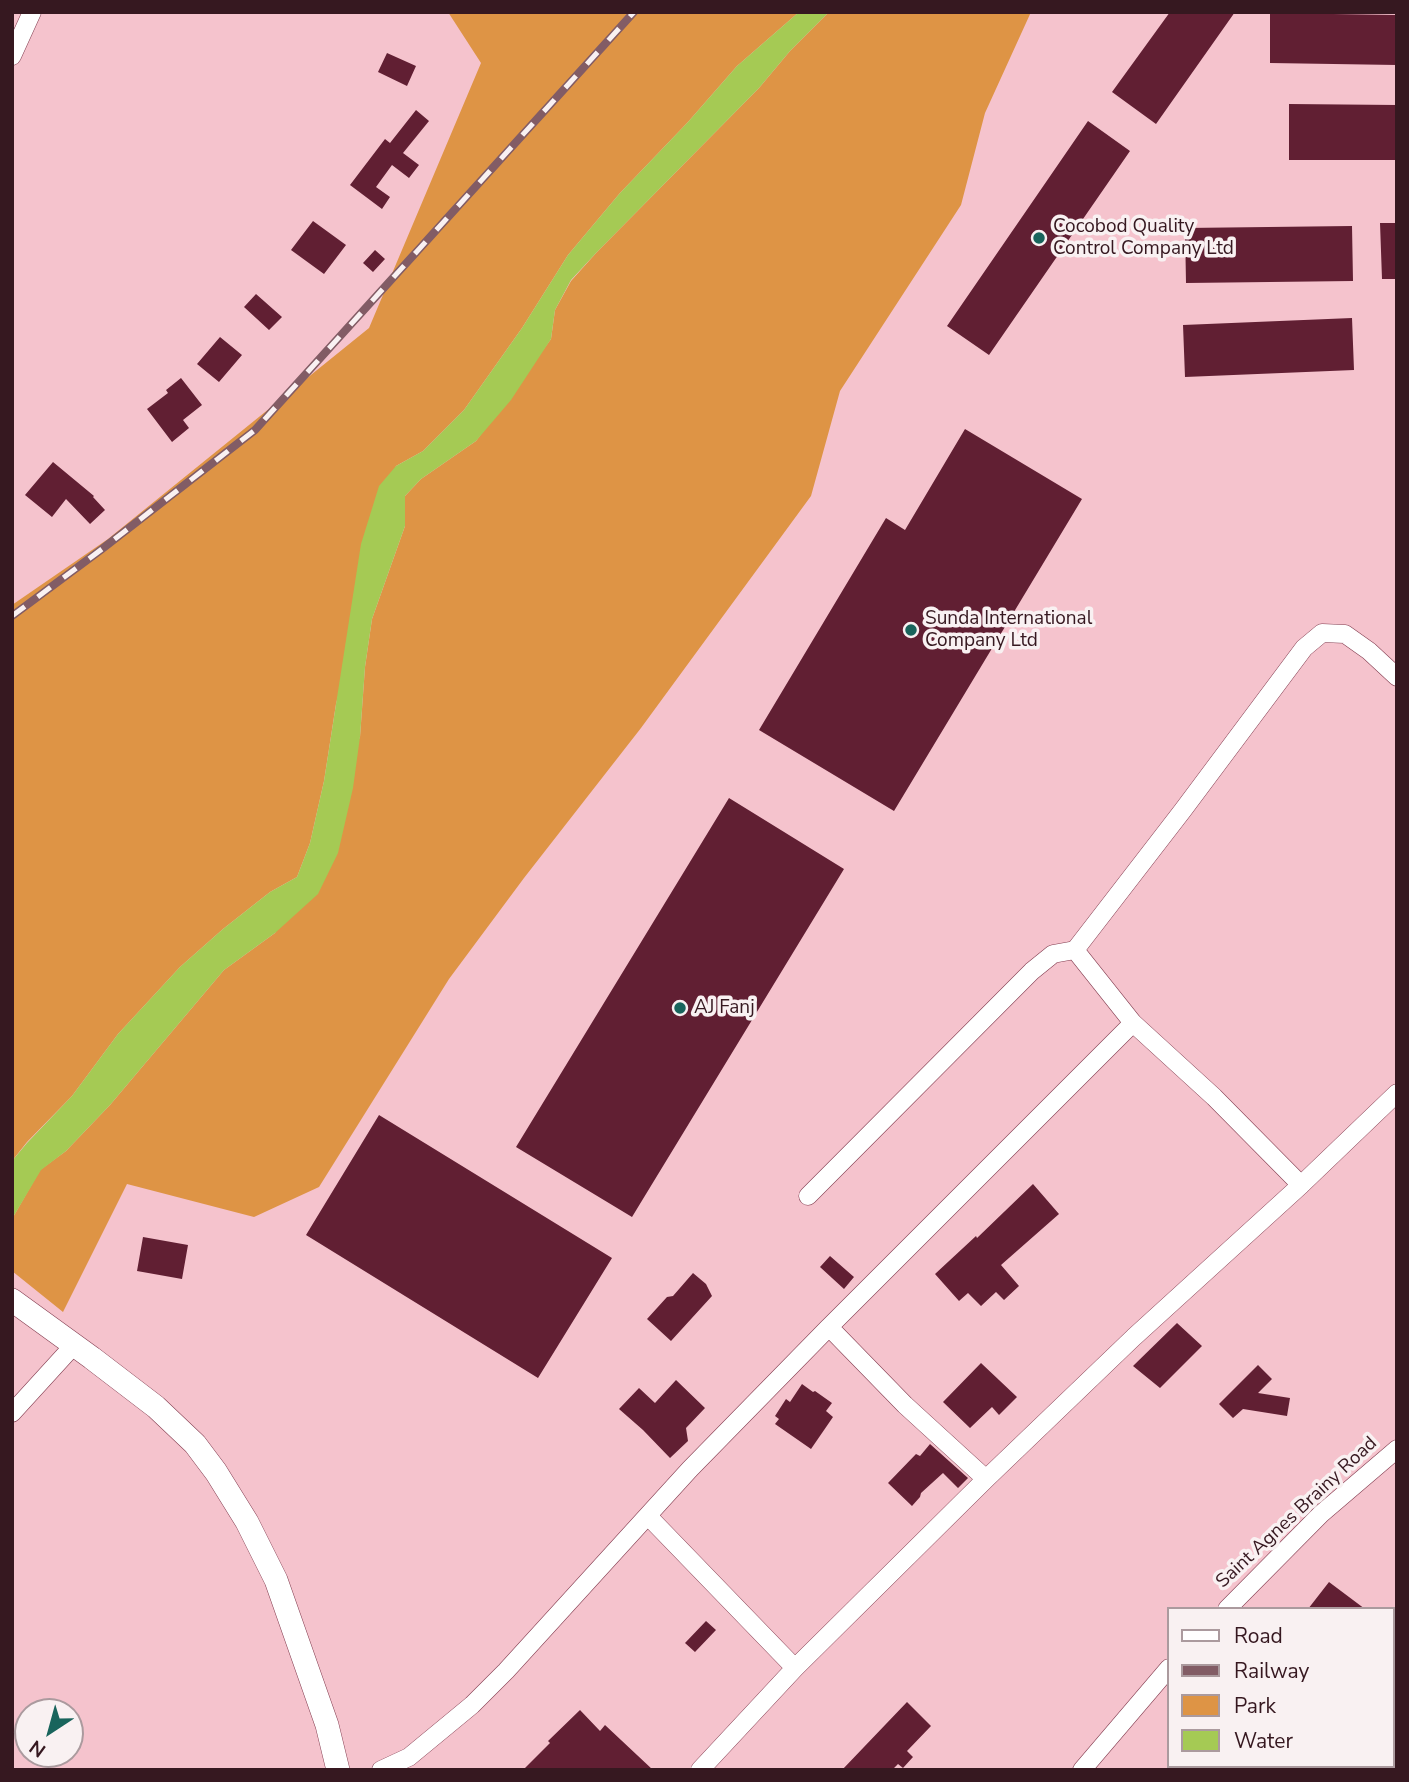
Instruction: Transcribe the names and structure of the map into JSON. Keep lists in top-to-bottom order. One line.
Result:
{"streets":{"street":["Saint Agnes Brainy Road"]},"places":["Cocobod Quality Control Company Ltd","Sunda International Company Ltd","AJ Fanj"],"legend":["Road","Railway","Park","Water"],"north":"bottom left"}
